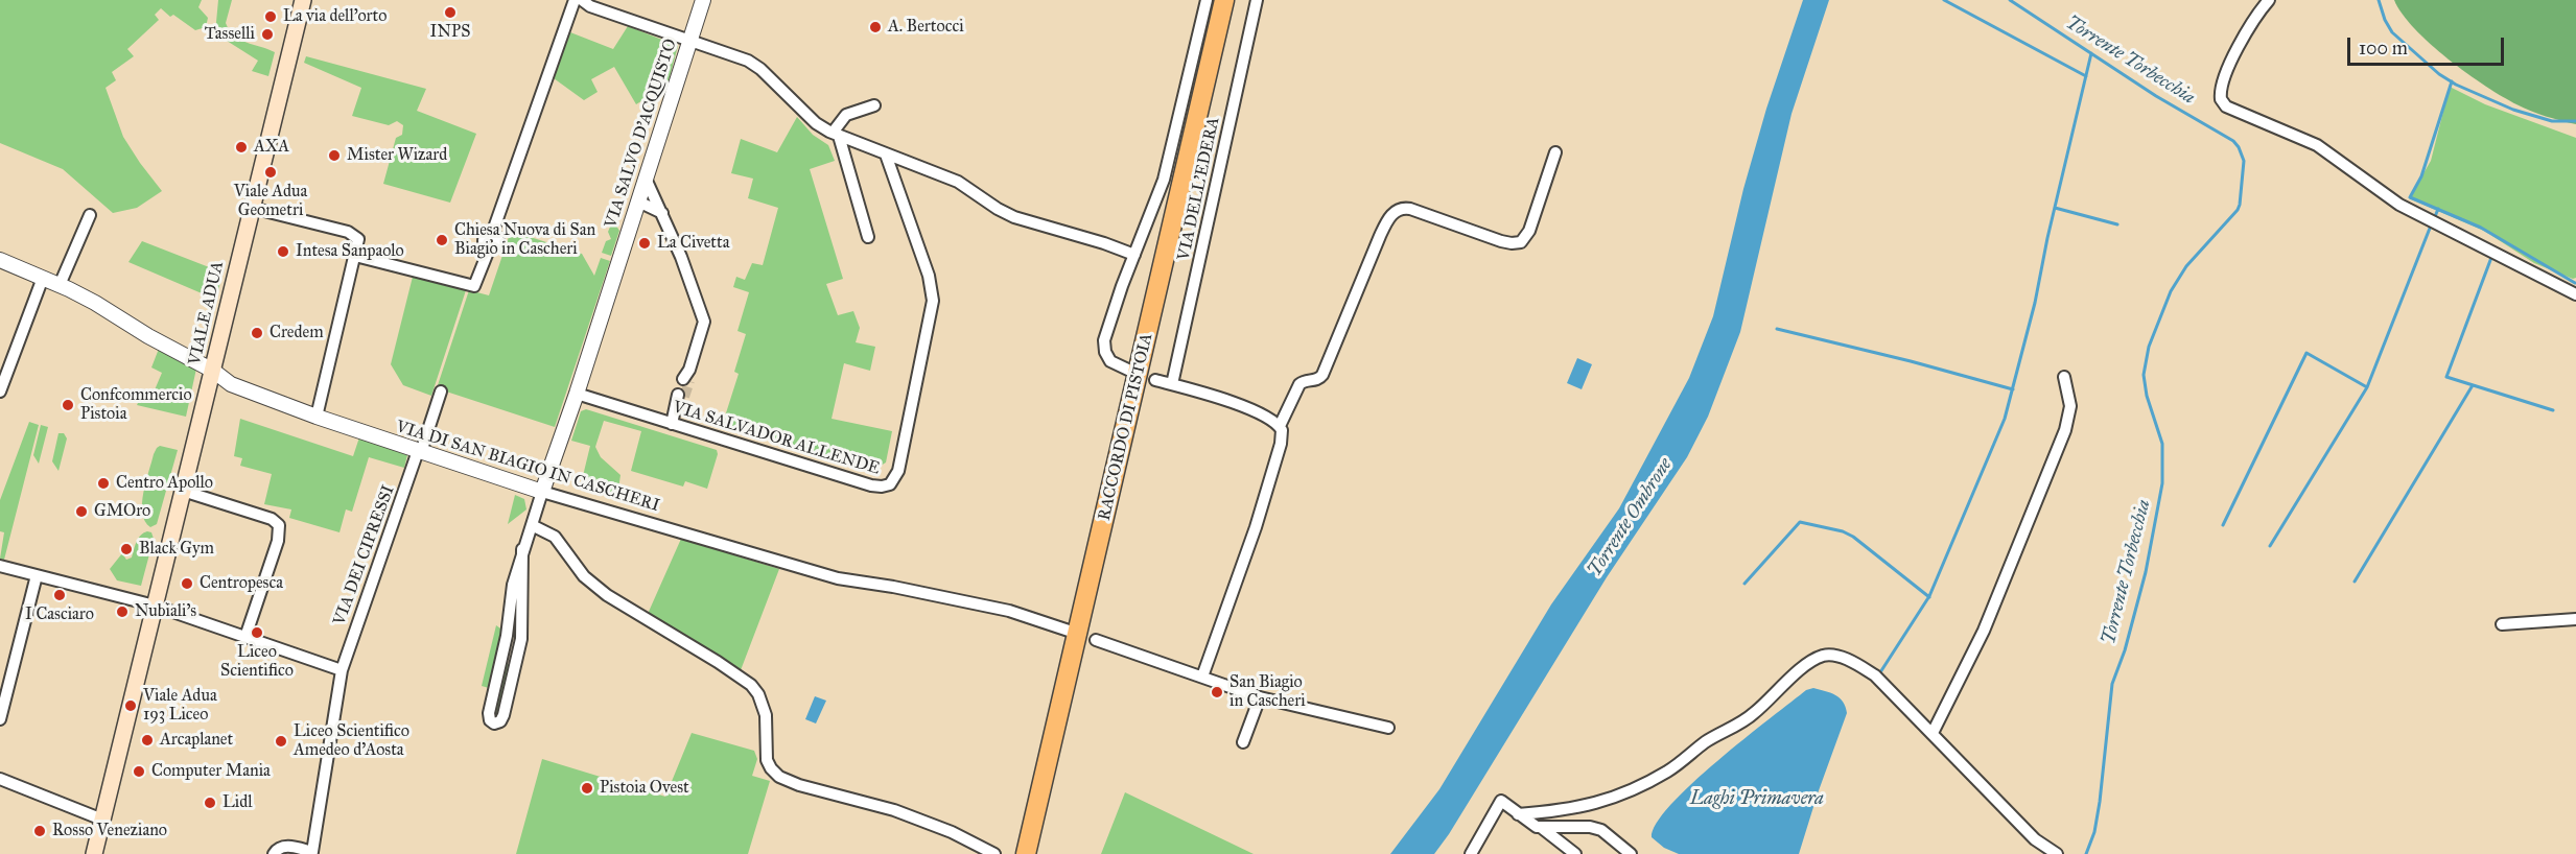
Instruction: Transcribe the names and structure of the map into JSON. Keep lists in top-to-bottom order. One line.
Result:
{"streets":{"highway":["RACCORDO DI PISTOIA"],"main road":["VIALE ADUA"],"street":["VIA SALVO D'ACQUISTO","VIA DELL'EDERA","VIA SALVADOR ALLENDE","VIA DI SAN BIAGIO IN CASCHERI","VIA DEI CIPRESSI"]},"crossings":[["VIA SALVO D'ACQUISTO","VIA SALVADOR ALLENDE"],["VIA SALVO D'ACQUISTO","VIA DI SAN BIAGIO IN CASCHERI"],["VIALE ADUA","VIA DI SAN BIAGIO IN CASCHERI"],["VIA DI SAN BIAGIO IN CASCHERI","VIA DEI CIPRESSI"]],"water":["Torrente Torbecchia","Torrente Ombrone","Laghi Primavera"],"places":["INPS","La via dell'orto","A. Bertocci","Tasselli","AXA","Mister Wizard","Viale Adua Geometri","Chiesa Nuova di San Biagio in Cascheri","La Civetta","Intesa Sanpaolo","Credem","Confcommercio Pistoia","Centro Apollo","GMOro","Black Gym","Centropesca","I Casciaro","Nubiali's","Liceo Scientifico","San Biagio in Cascheri","Viale Adua 193 Liceo","Arcaplanet","Liceo Scientifico Amedeo d'Aosta","Computer Mania","Pistoia Ovest","Lidl","Rosso Veneziano"],"scale_bar":"100 m"}
